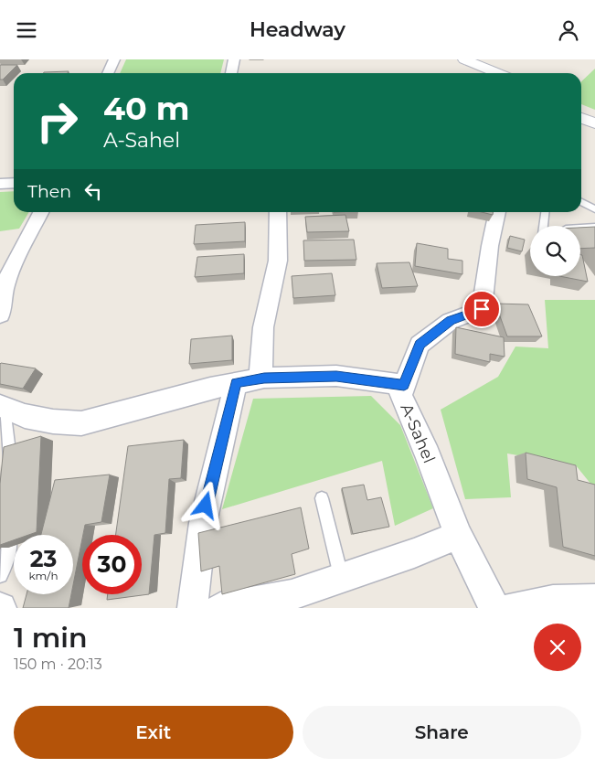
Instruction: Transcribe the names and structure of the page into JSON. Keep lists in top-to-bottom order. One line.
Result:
{"streets":{"street":["A-Sahel"]},"page":{"header":"Headway","turn":["40 m","A-Sahel"],"then":"Then","speed":"23 km/h","limit":"30","heading":["1 min","150 m · 20:13"],"buttons":["Exit","Share"]}}
